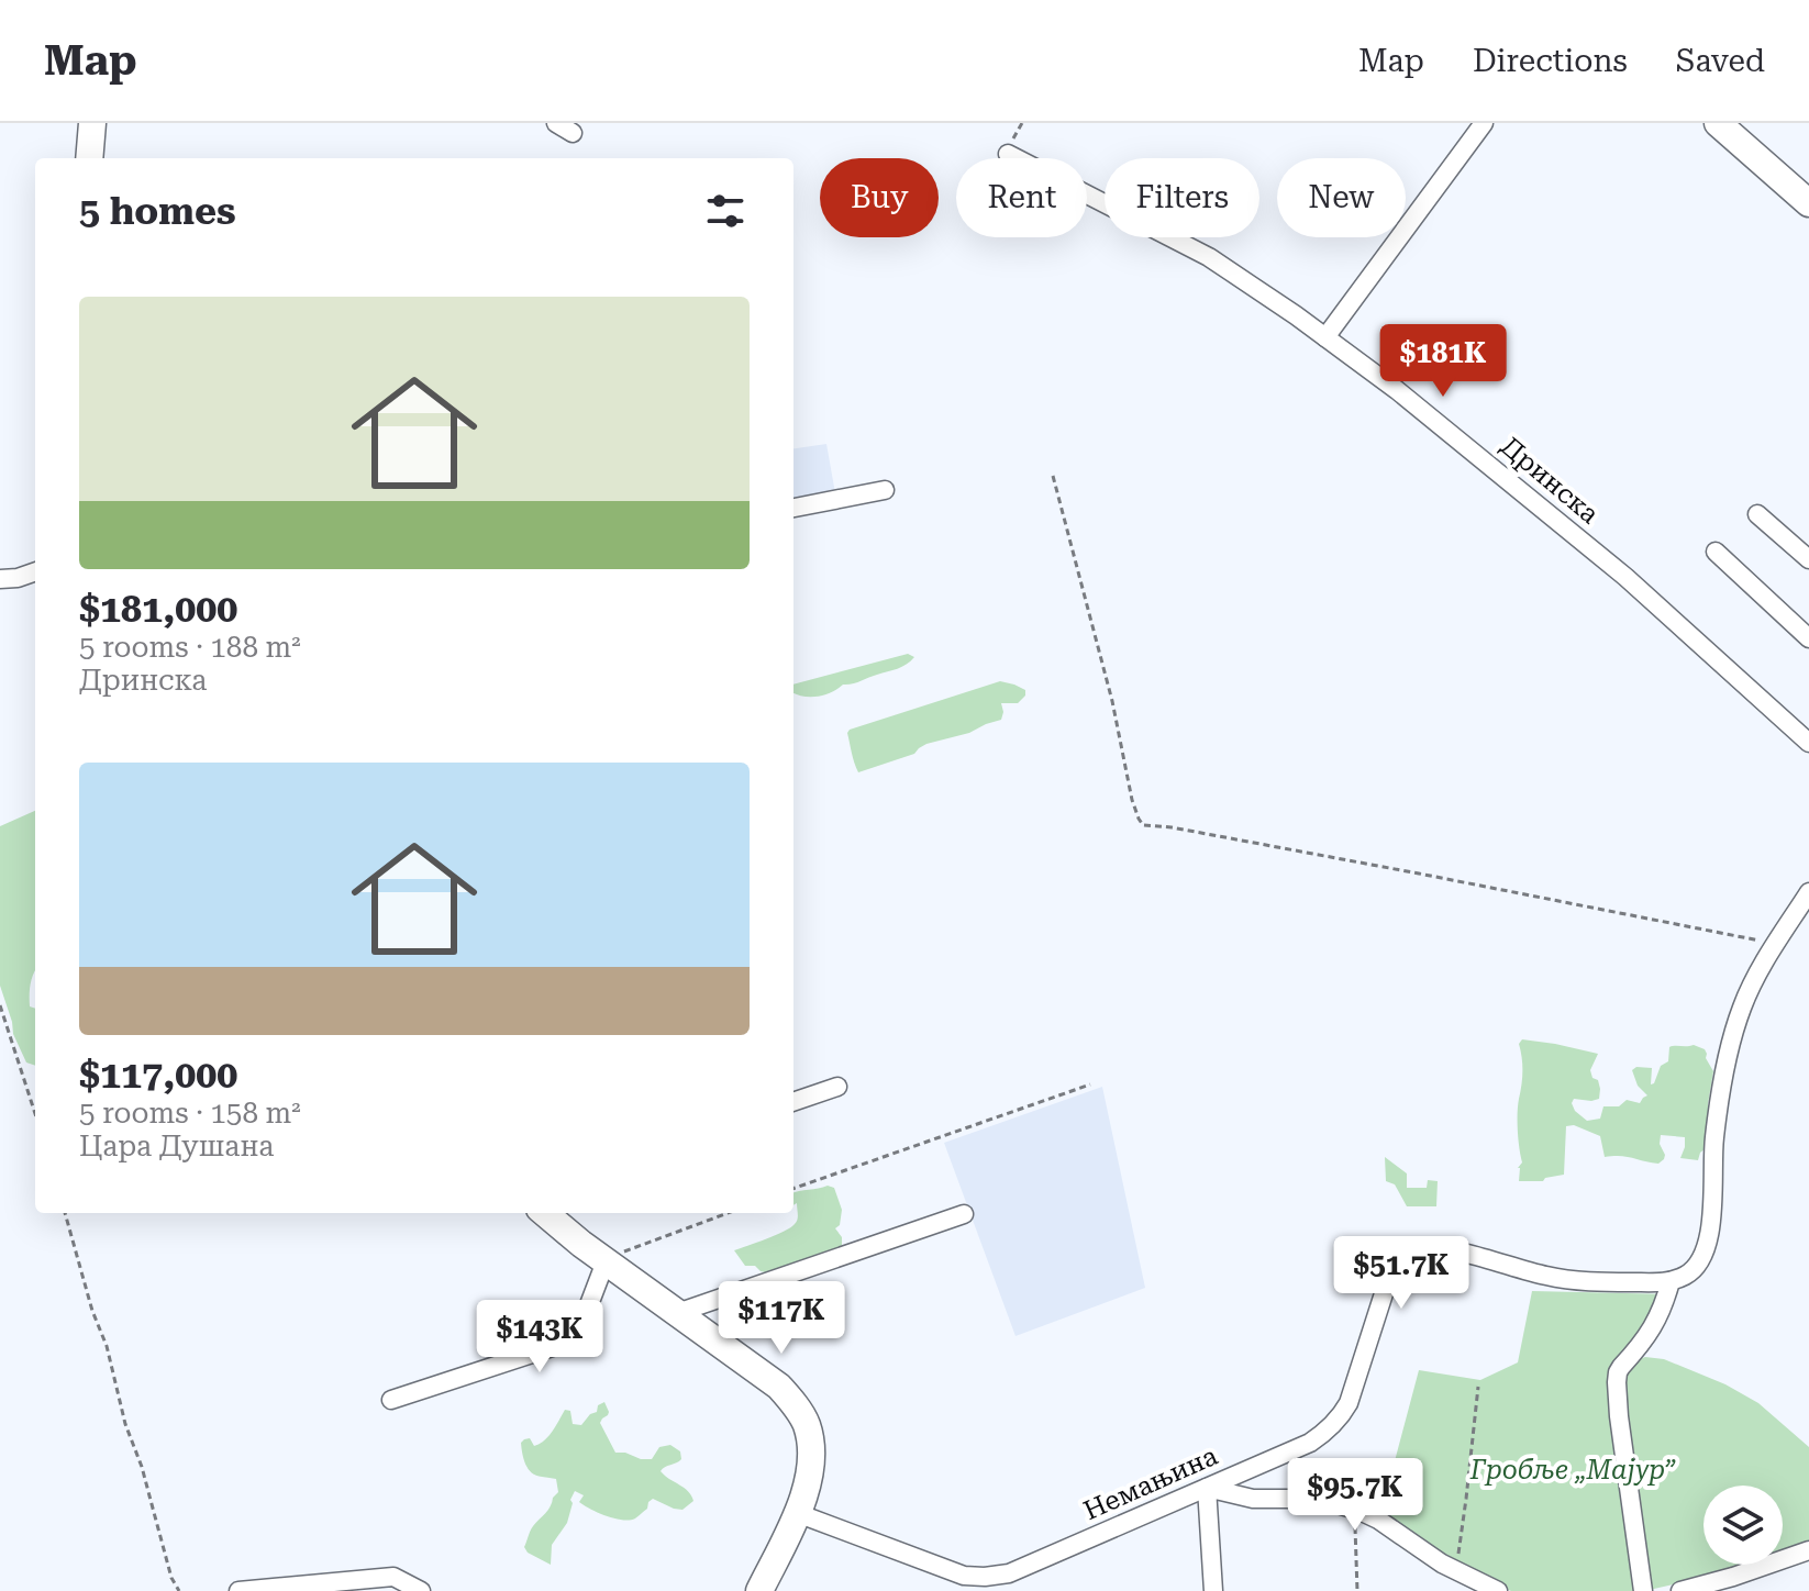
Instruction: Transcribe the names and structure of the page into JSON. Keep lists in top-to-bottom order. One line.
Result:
{"streets":{"street":["Дринска","Немањина"]},"parks":["Гробље „Мајур”"],"page":{"header":"Map","nav":["Map","Directions","Saved"],"chip":["Buy","Rent","Filters","New"],"heading":"5 homes","list":[{"name":"$181,000","note":"5 rooms · 188 m² · Дринска"},{"name":"$117,000","note":"5 rooms · 158 m² · Цара Душана"}],"price":["$181K","$51.7K","$117K","$143K","$95.7K"]}}
